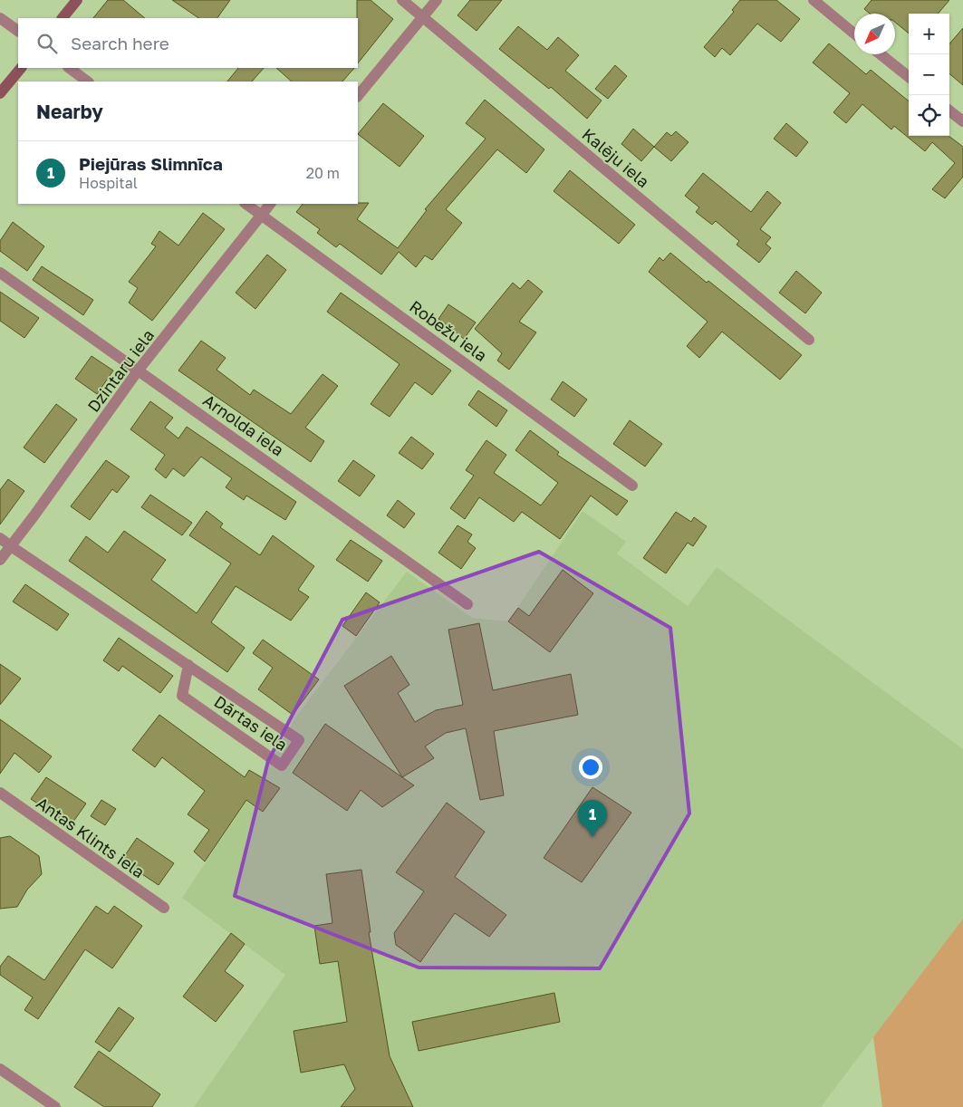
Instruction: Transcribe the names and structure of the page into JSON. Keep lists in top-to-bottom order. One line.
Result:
{"streets":{"street":["Kalēju iela","Robežu iela","Dzintaru iela","Arnolda iela","Dārtas iela","Antas Klints iela"]},"crossings":[["Robežu iela","Dzintaru iela"],["Dzintaru iela","Arnolda iela"],["Dzintaru iela","Dārtas iela"]],"north":"bottom left","page":{"map_buttons":["+","−"],"search":"Search here","heading":"Nearby","list":[{"mark":"1","name":"Piejūras Slimnīca","note":"Hospital","value":"20 m"}],"pins":"1"}}
